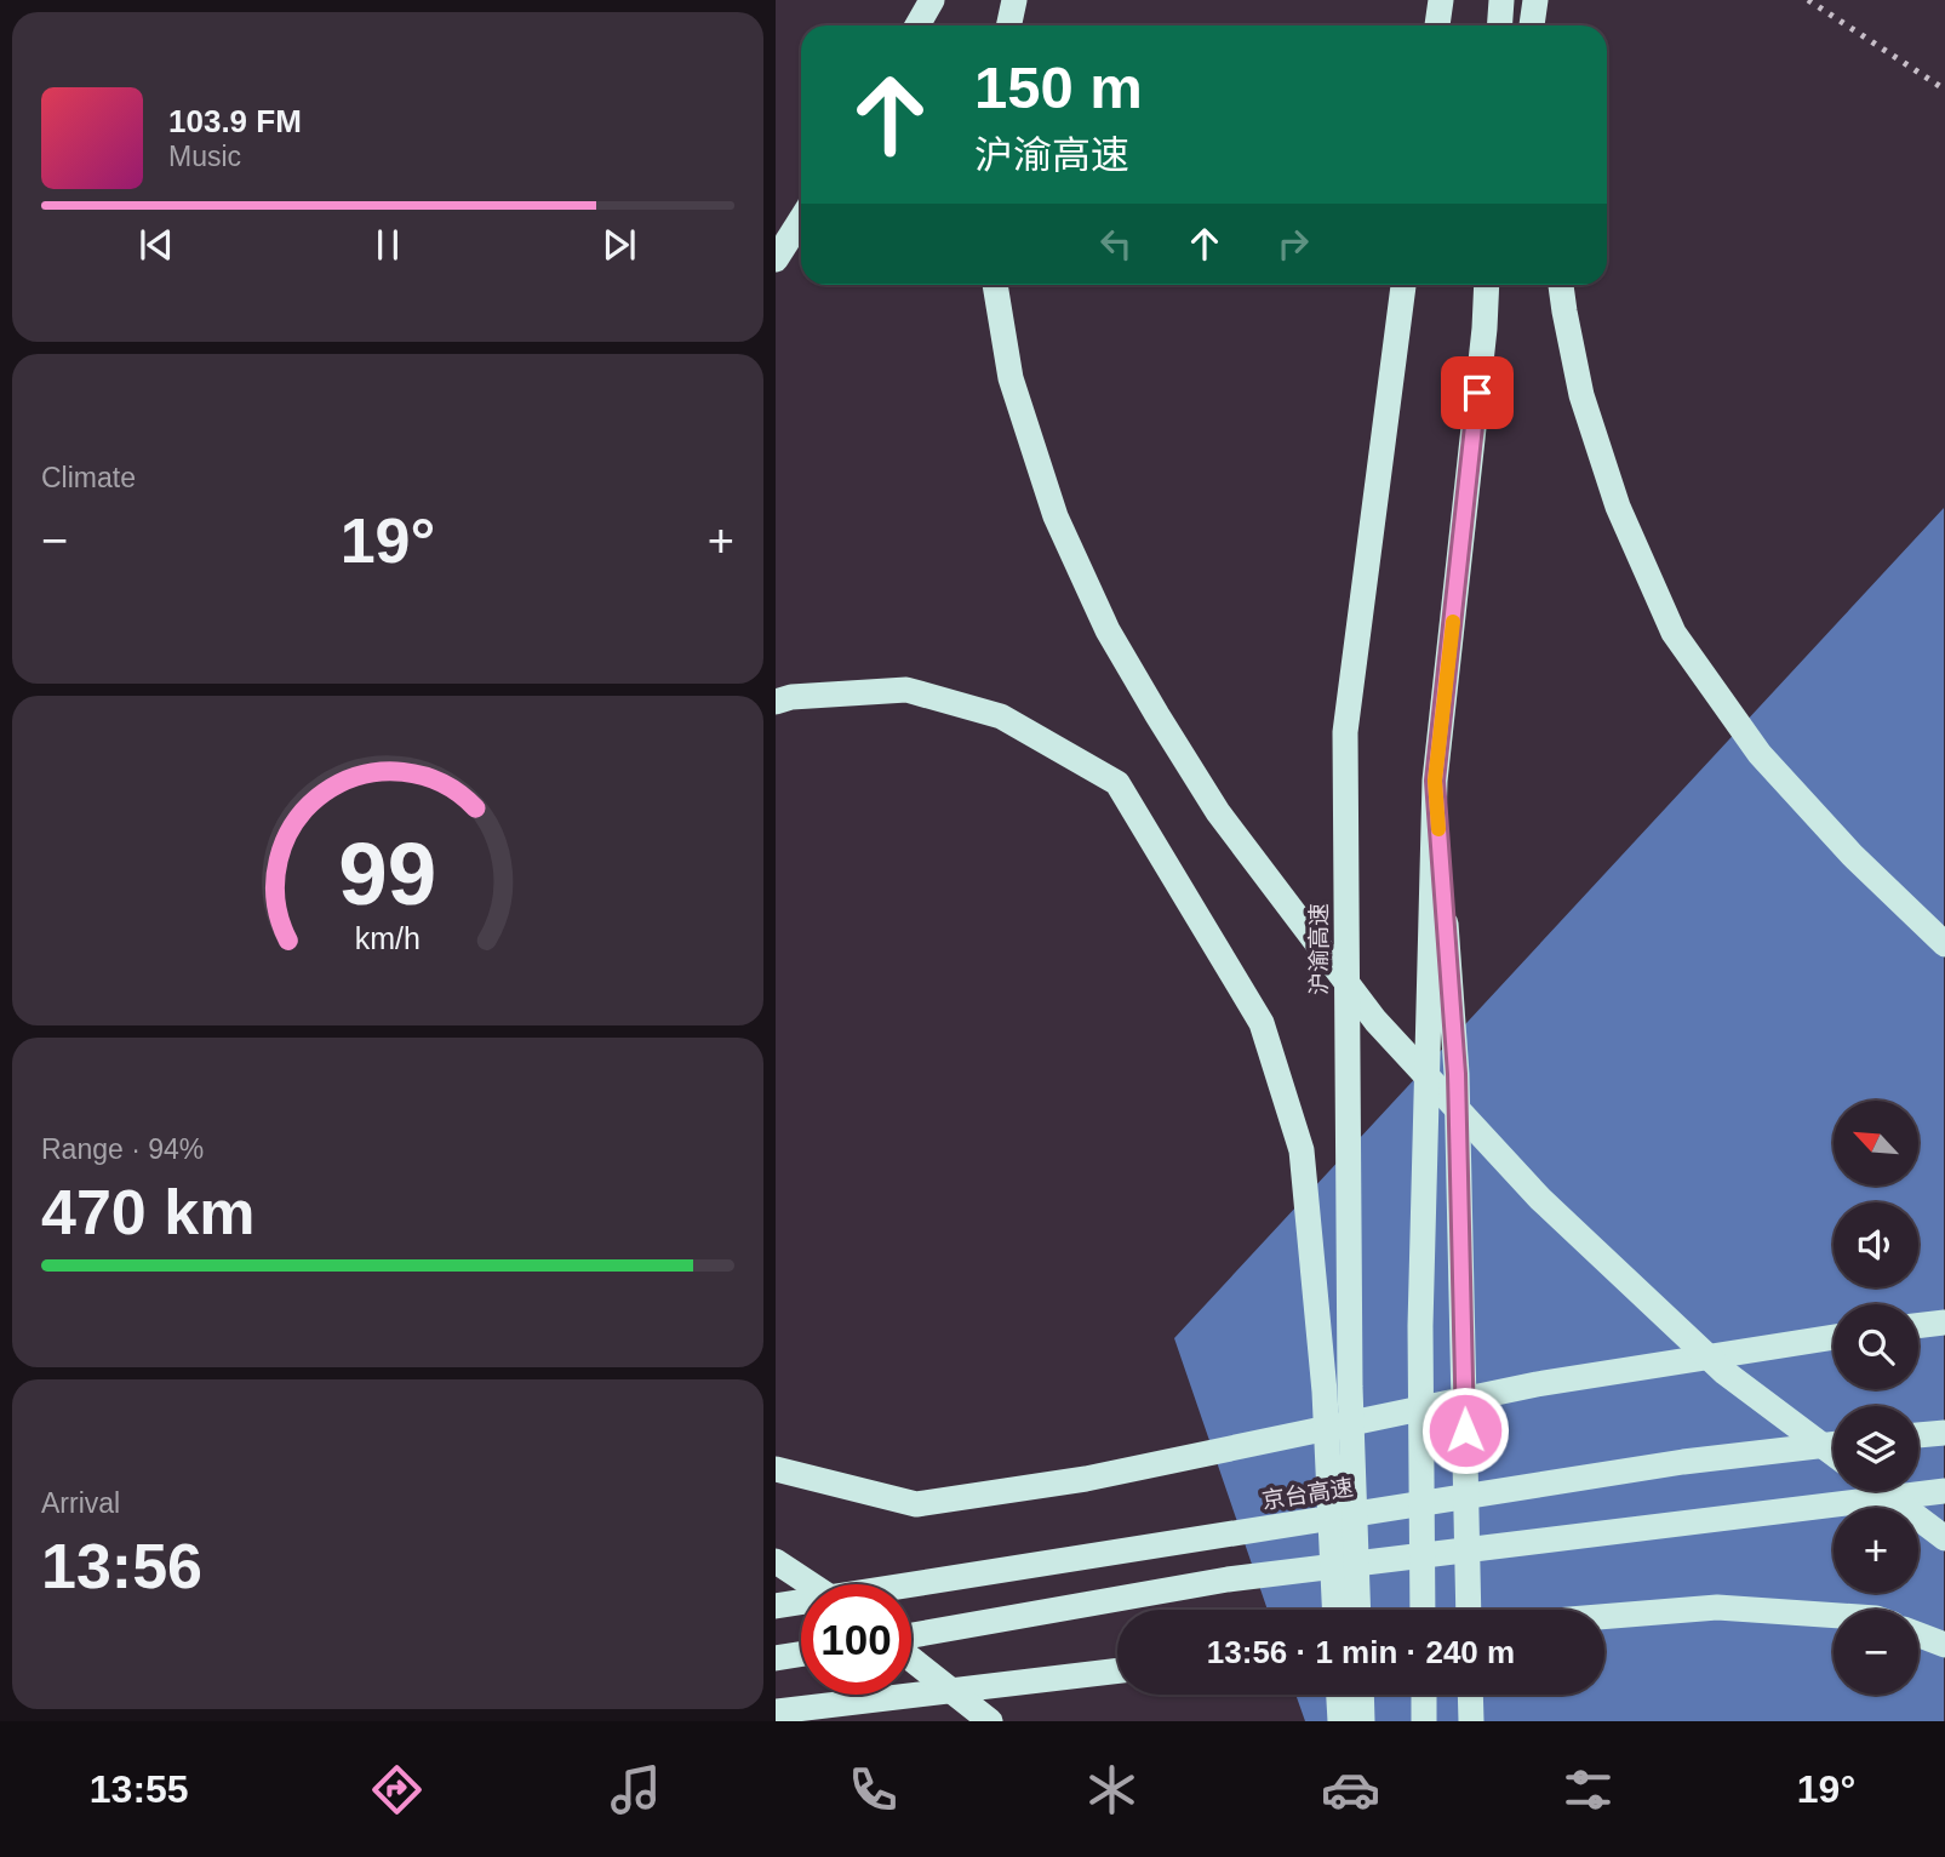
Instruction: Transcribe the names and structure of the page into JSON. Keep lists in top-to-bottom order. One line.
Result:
{"streets":{"highway":["沪渝高速","京台高速"]},"north":"top left","page":{"turn":["150 m","沪渝高速"],"song":["103.9 FM","Music"],"tile":["Climate",["Range · 94%","470 km"],["Arrival","13:56"]],"heat":["−","19°","+"],"map_buttons":["+","−"],"limit":"100","trip":"13:56 · 1 min · 240 m","tabs":["13:55","19°"],"gauge":["99","km/h"]}}
